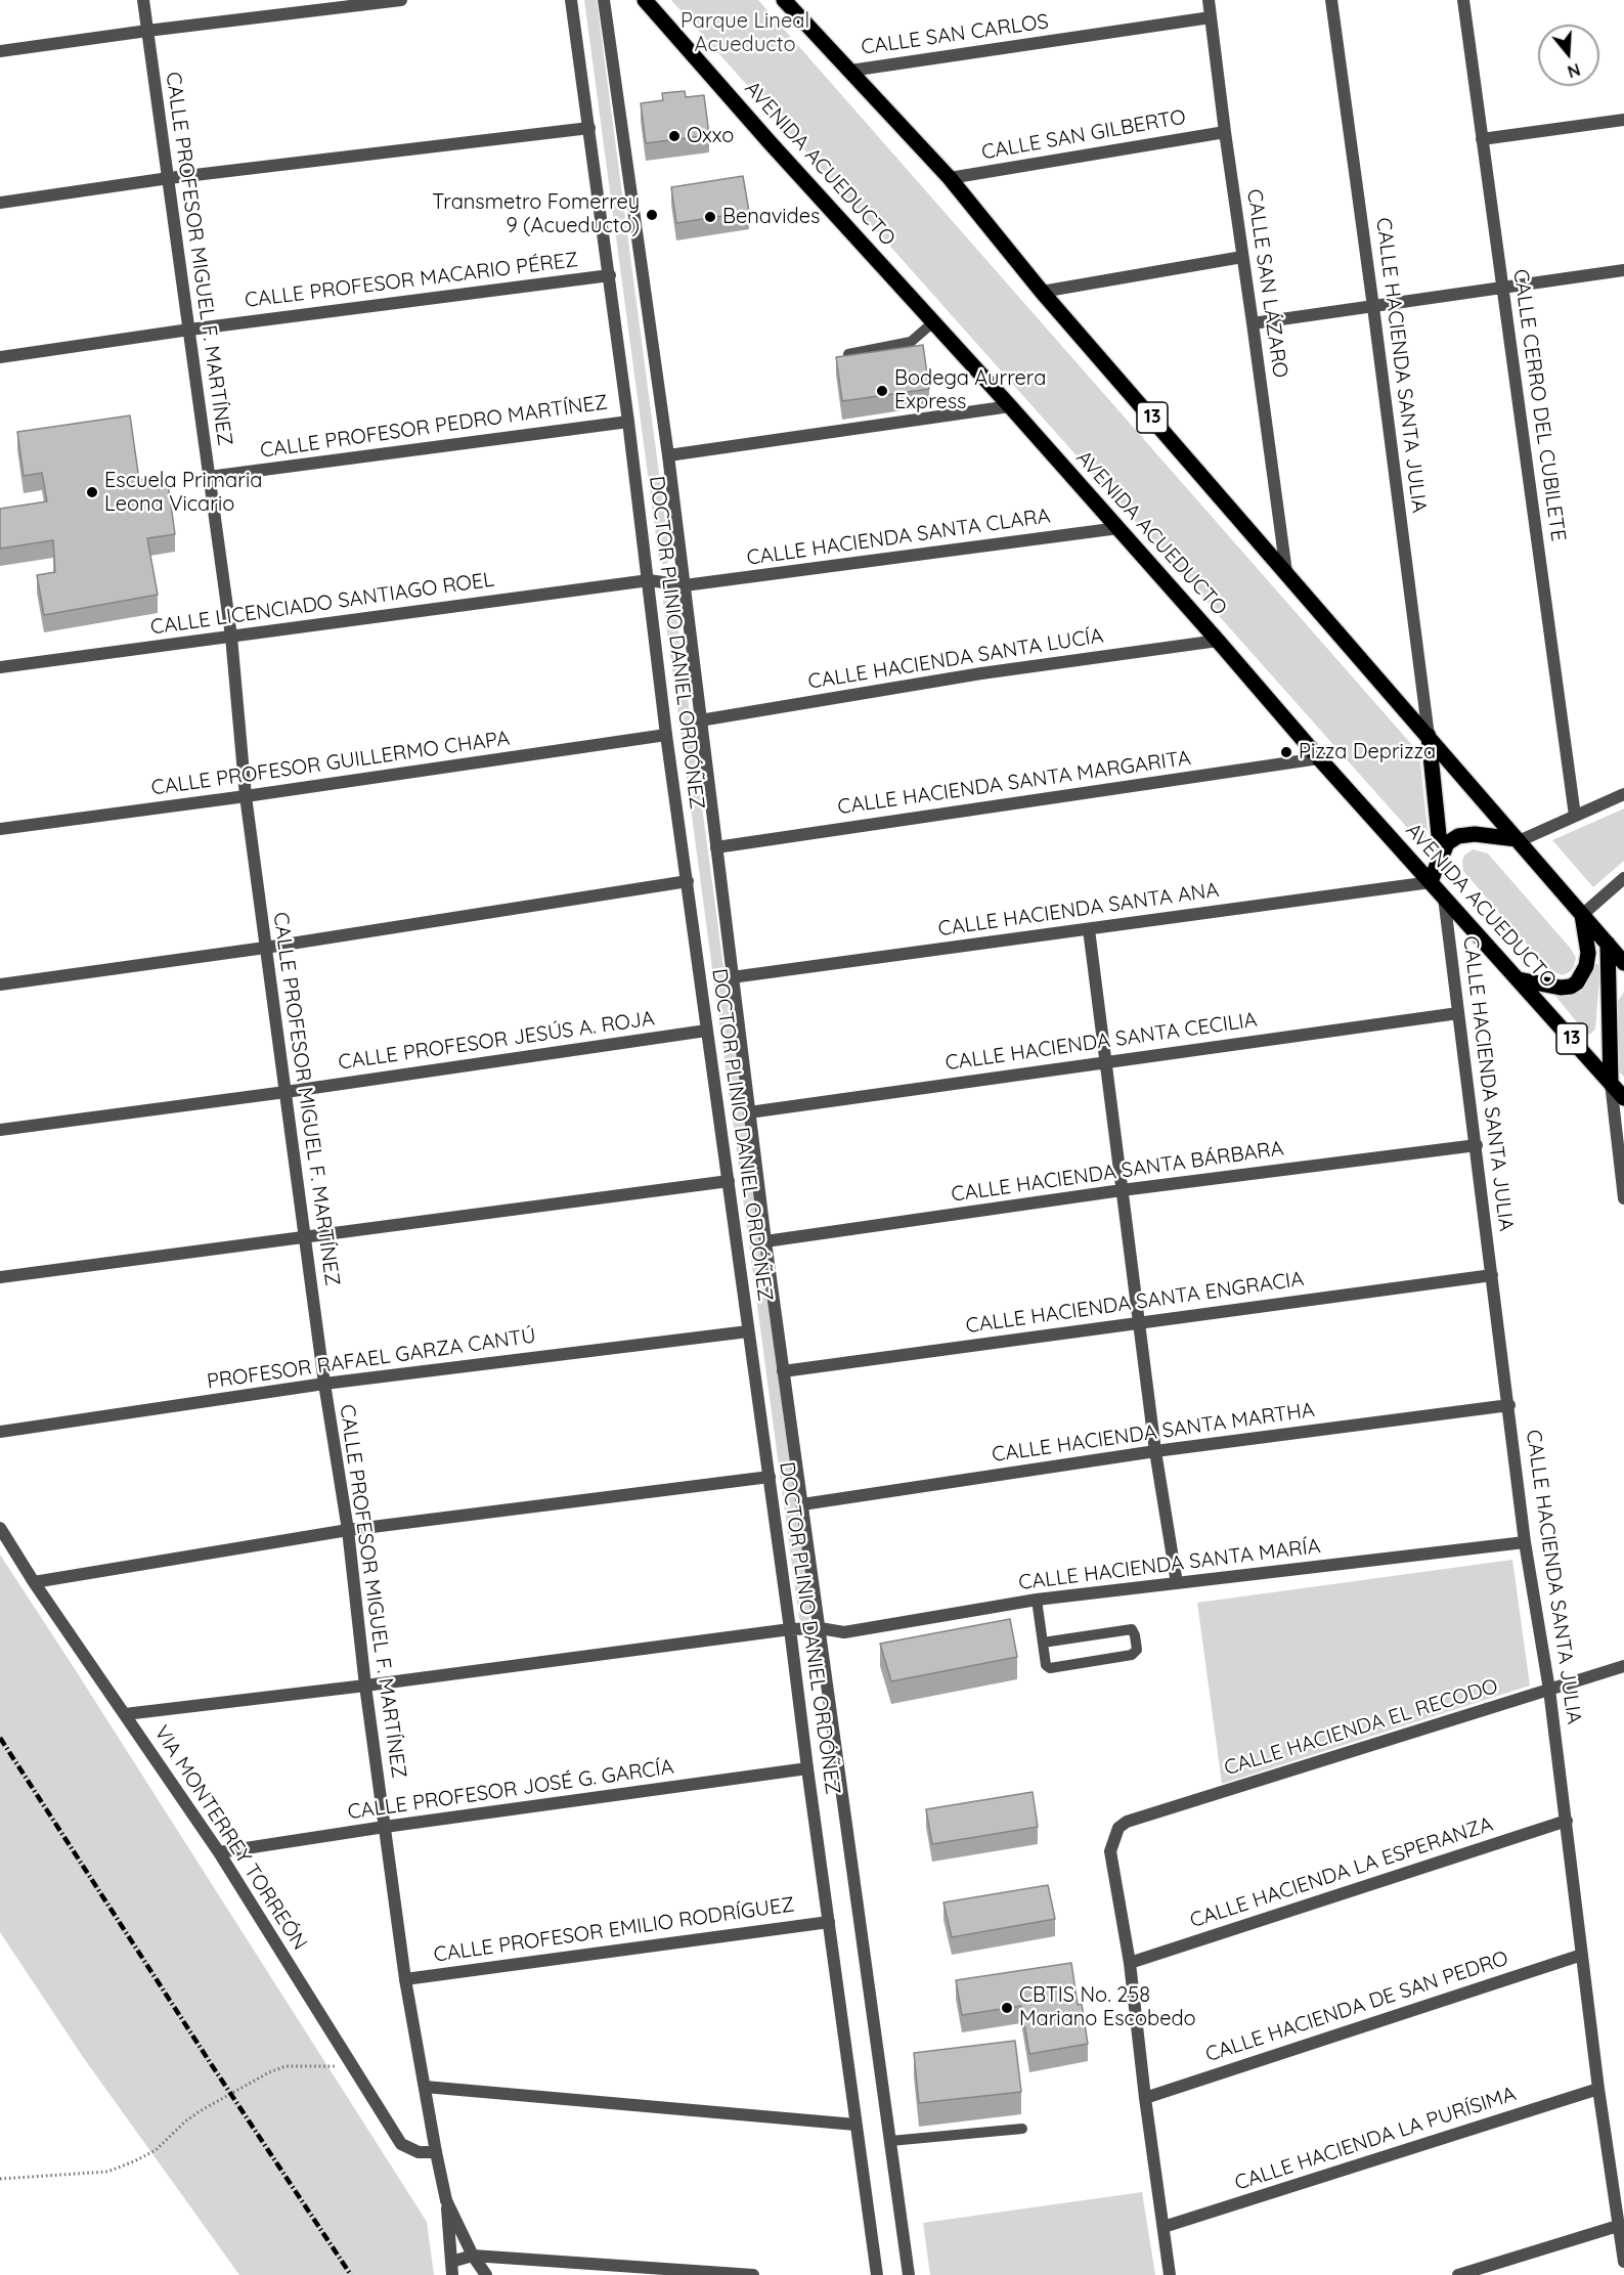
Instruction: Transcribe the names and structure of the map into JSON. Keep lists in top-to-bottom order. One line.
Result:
{"streets":{"main road":["AVENIDA ACUEDUCTO","13"],"street":["CALLE SAN CARLOS","CALLE SAN GILBERTO","CALLE PROFESOR MIGUEL F. MARTÍNEZ","CALLE PROFESOR MACARIO PÉREZ","CALLE SAN LÁZARO","CALLE HACIENDA SANTA JULIA","CALLE CERRO DEL CUBILETE","CALLE PROFESOR PEDRO MARTÍNEZ","CALLE HACIENDA SANTA CLARA","CALLE LICENCIADO SANTIAGO ROEL","DOCTOR PLINIO DANIEL ORDÓÑEZ","CALLE HACIENDA SANTA LUCÍA","CALLE PROFESOR GUILLERMO CHAPA","CALLE HACIENDA SANTA MARGARITA","CALLE HACIENDA SANTA ANA","CALLE PROFESOR JESÚS A. ROJA","CALLE HACIENDA SANTA CECILIA","CALLE HACIENDA SANTA BÁRBARA","CALLE HACIENDA SANTA ENGRACIA","PROFESOR RAFAEL GARZA CANTÚ","CALLE HACIENDA SANTA MARTHA","CALLE HACIENDA SANTA MARÍA","CALLE HACIENDA EL RECODO","CALLE PROFESOR JOSÉ G. GARCÍA","VIA MONTERREY TORREÓN","CALLE HACIENDA LA ESPERANZA","CALLE PROFESOR EMILIO RODRÍGUEZ","CALLE HACIENDA DE SAN PEDRO","CALLE HACIENDA LA PURÍSIMA"]},"crossings":[["CALLE SAN CARLOS","CALLE SAN LÁZARO"],["CALLE SAN CARLOS","13"],["CALLE SAN GILBERTO","CALLE SAN LÁZARO"],["CALLE SAN GILBERTO","13"],["AVENIDA ACUEDUCTO","CALLE HACIENDA SANTA JULIA"],["AVENIDA ACUEDUCTO","CALLE HACIENDA SANTA CLARA"],["AVENIDA ACUEDUCTO","CALLE HACIENDA SANTA LUCÍA"],["AVENIDA ACUEDUCTO","CALLE HACIENDA SANTA MARGARITA"],["AVENIDA ACUEDUCTO","CALLE HACIENDA SANTA ANA"],["CALLE PROFESOR MIGUEL F. MARTÍNEZ","CALLE PROFESOR MACARIO PÉREZ"],["CALLE PROFESOR MIGUEL F. MARTÍNEZ","CALLE PROFESOR PEDRO MARTÍNEZ"],["CALLE PROFESOR MIGUEL F. MARTÍNEZ","CALLE LICENCIADO SANTIAGO ROEL"],["CALLE PROFESOR MIGUEL F. MARTÍNEZ","CALLE PROFESOR GUILLERMO CHAPA"],["CALLE PROFESOR MIGUEL F. MARTÍNEZ","CALLE PROFESOR JESÚS A. ROJA"],["CALLE PROFESOR MIGUEL F. MARTÍNEZ","PROFESOR RAFAEL GARZA CANTÚ"],["CALLE PROFESOR MIGUEL F. MARTÍNEZ","CALLE HACIENDA SANTA MARÍA"],["CALLE PROFESOR MIGUEL F. MARTÍNEZ","CALLE PROFESOR JOSÉ G. GARCÍA"],["CALLE PROFESOR MIGUEL F. MARTÍNEZ","VIA MONTERREY TORREÓN"],["CALLE PROFESOR MIGUEL F. MARTÍNEZ","CALLE PROFESOR EMILIO RODRÍGUEZ"],["CALLE PROFESOR MACARIO PÉREZ","DOCTOR PLINIO DANIEL ORDÓÑEZ"],["CALLE SAN LÁZARO","13"],["CALLE HACIENDA SANTA JULIA","13"],["CALLE HACIENDA SANTA JULIA","CALLE HACIENDA SANTA CECILIA"],["CALLE HACIENDA SANTA JULIA","CALLE HACIENDA SANTA BÁRBARA"],["CALLE HACIENDA SANTA JULIA","CALLE HACIENDA SANTA ENGRACIA"],["CALLE HACIENDA SANTA JULIA","CALLE HACIENDA SANTA MARTHA"],["CALLE HACIENDA SANTA JULIA","CALLE HACIENDA SANTA MARÍA"],["CALLE HACIENDA SANTA JULIA","CALLE HACIENDA EL RECODO"],["CALLE HACIENDA SANTA JULIA","CALLE HACIENDA LA ESPERANZA"],["CALLE HACIENDA SANTA JULIA","CALLE HACIENDA DE SAN PEDRO"],["CALLE HACIENDA SANTA JULIA","CALLE HACIENDA LA PURÍSIMA"],["CALLE PROFESOR PEDRO MARTÍNEZ","DOCTOR PLINIO DANIEL ORDÓÑEZ"],["CALLE HACIENDA SANTA CLARA","CALLE LICENCIADO SANTIAGO ROEL"],["CALLE HACIENDA SANTA CLARA","DOCTOR PLINIO DANIEL ORDÓÑEZ"],["CALLE LICENCIADO SANTIAGO ROEL","DOCTOR PLINIO DANIEL ORDÓÑEZ"],["DOCTOR PLINIO DANIEL ORDÓÑEZ","CALLE HACIENDA SANTA LUCÍA"],["DOCTOR PLINIO DANIEL ORDÓÑEZ","CALLE PROFESOR GUILLERMO CHAPA"],["DOCTOR PLINIO DANIEL ORDÓÑEZ","CALLE HACIENDA SANTA MARGARITA"],["DOCTOR PLINIO DANIEL ORDÓÑEZ","CALLE HACIENDA SANTA ANA"],["DOCTOR PLINIO DANIEL ORDÓÑEZ","CALLE PROFESOR JESÚS A. ROJA"],["DOCTOR PLINIO DANIEL ORDÓÑEZ","CALLE HACIENDA SANTA CECILIA"],["DOCTOR PLINIO DANIEL ORDÓÑEZ","CALLE HACIENDA SANTA BÁRBARA"],["DOCTOR PLINIO DANIEL ORDÓÑEZ","CALLE HACIENDA SANTA ENGRACIA"],["DOCTOR PLINIO DANIEL ORDÓÑEZ","PROFESOR RAFAEL GARZA CANTÚ"],["DOCTOR PLINIO DANIEL ORDÓÑEZ","CALLE HACIENDA SANTA MARTHA"],["DOCTOR PLINIO DANIEL ORDÓÑEZ","CALLE HACIENDA SANTA MARÍA"],["DOCTOR PLINIO DANIEL ORDÓÑEZ","CALLE PROFESOR JOSÉ G. GARCÍA"],["DOCTOR PLINIO DANIEL ORDÓÑEZ","CALLE PROFESOR EMILIO RODRÍGUEZ"],["CALLE HACIENDA SANTA MARÍA","VIA MONTERREY TORREÓN"],["CALLE HACIENDA EL RECODO","CALLE HACIENDA LA ESPERANZA"],["CALLE PROFESOR JOSÉ G. GARCÍA","VIA MONTERREY TORREÓN"]],"parks":["Parque Lineal Acueducto"],"places":["Oxxo","Transmetro Fomerrey 9 (Acueducto)","Benavides","Bodega Aurrera Express","Escuela Primaria Leona Vicario","Pizza Deprizza","CBTIS No. 258 Mariano Escobedo"],"north":"bottom"}
